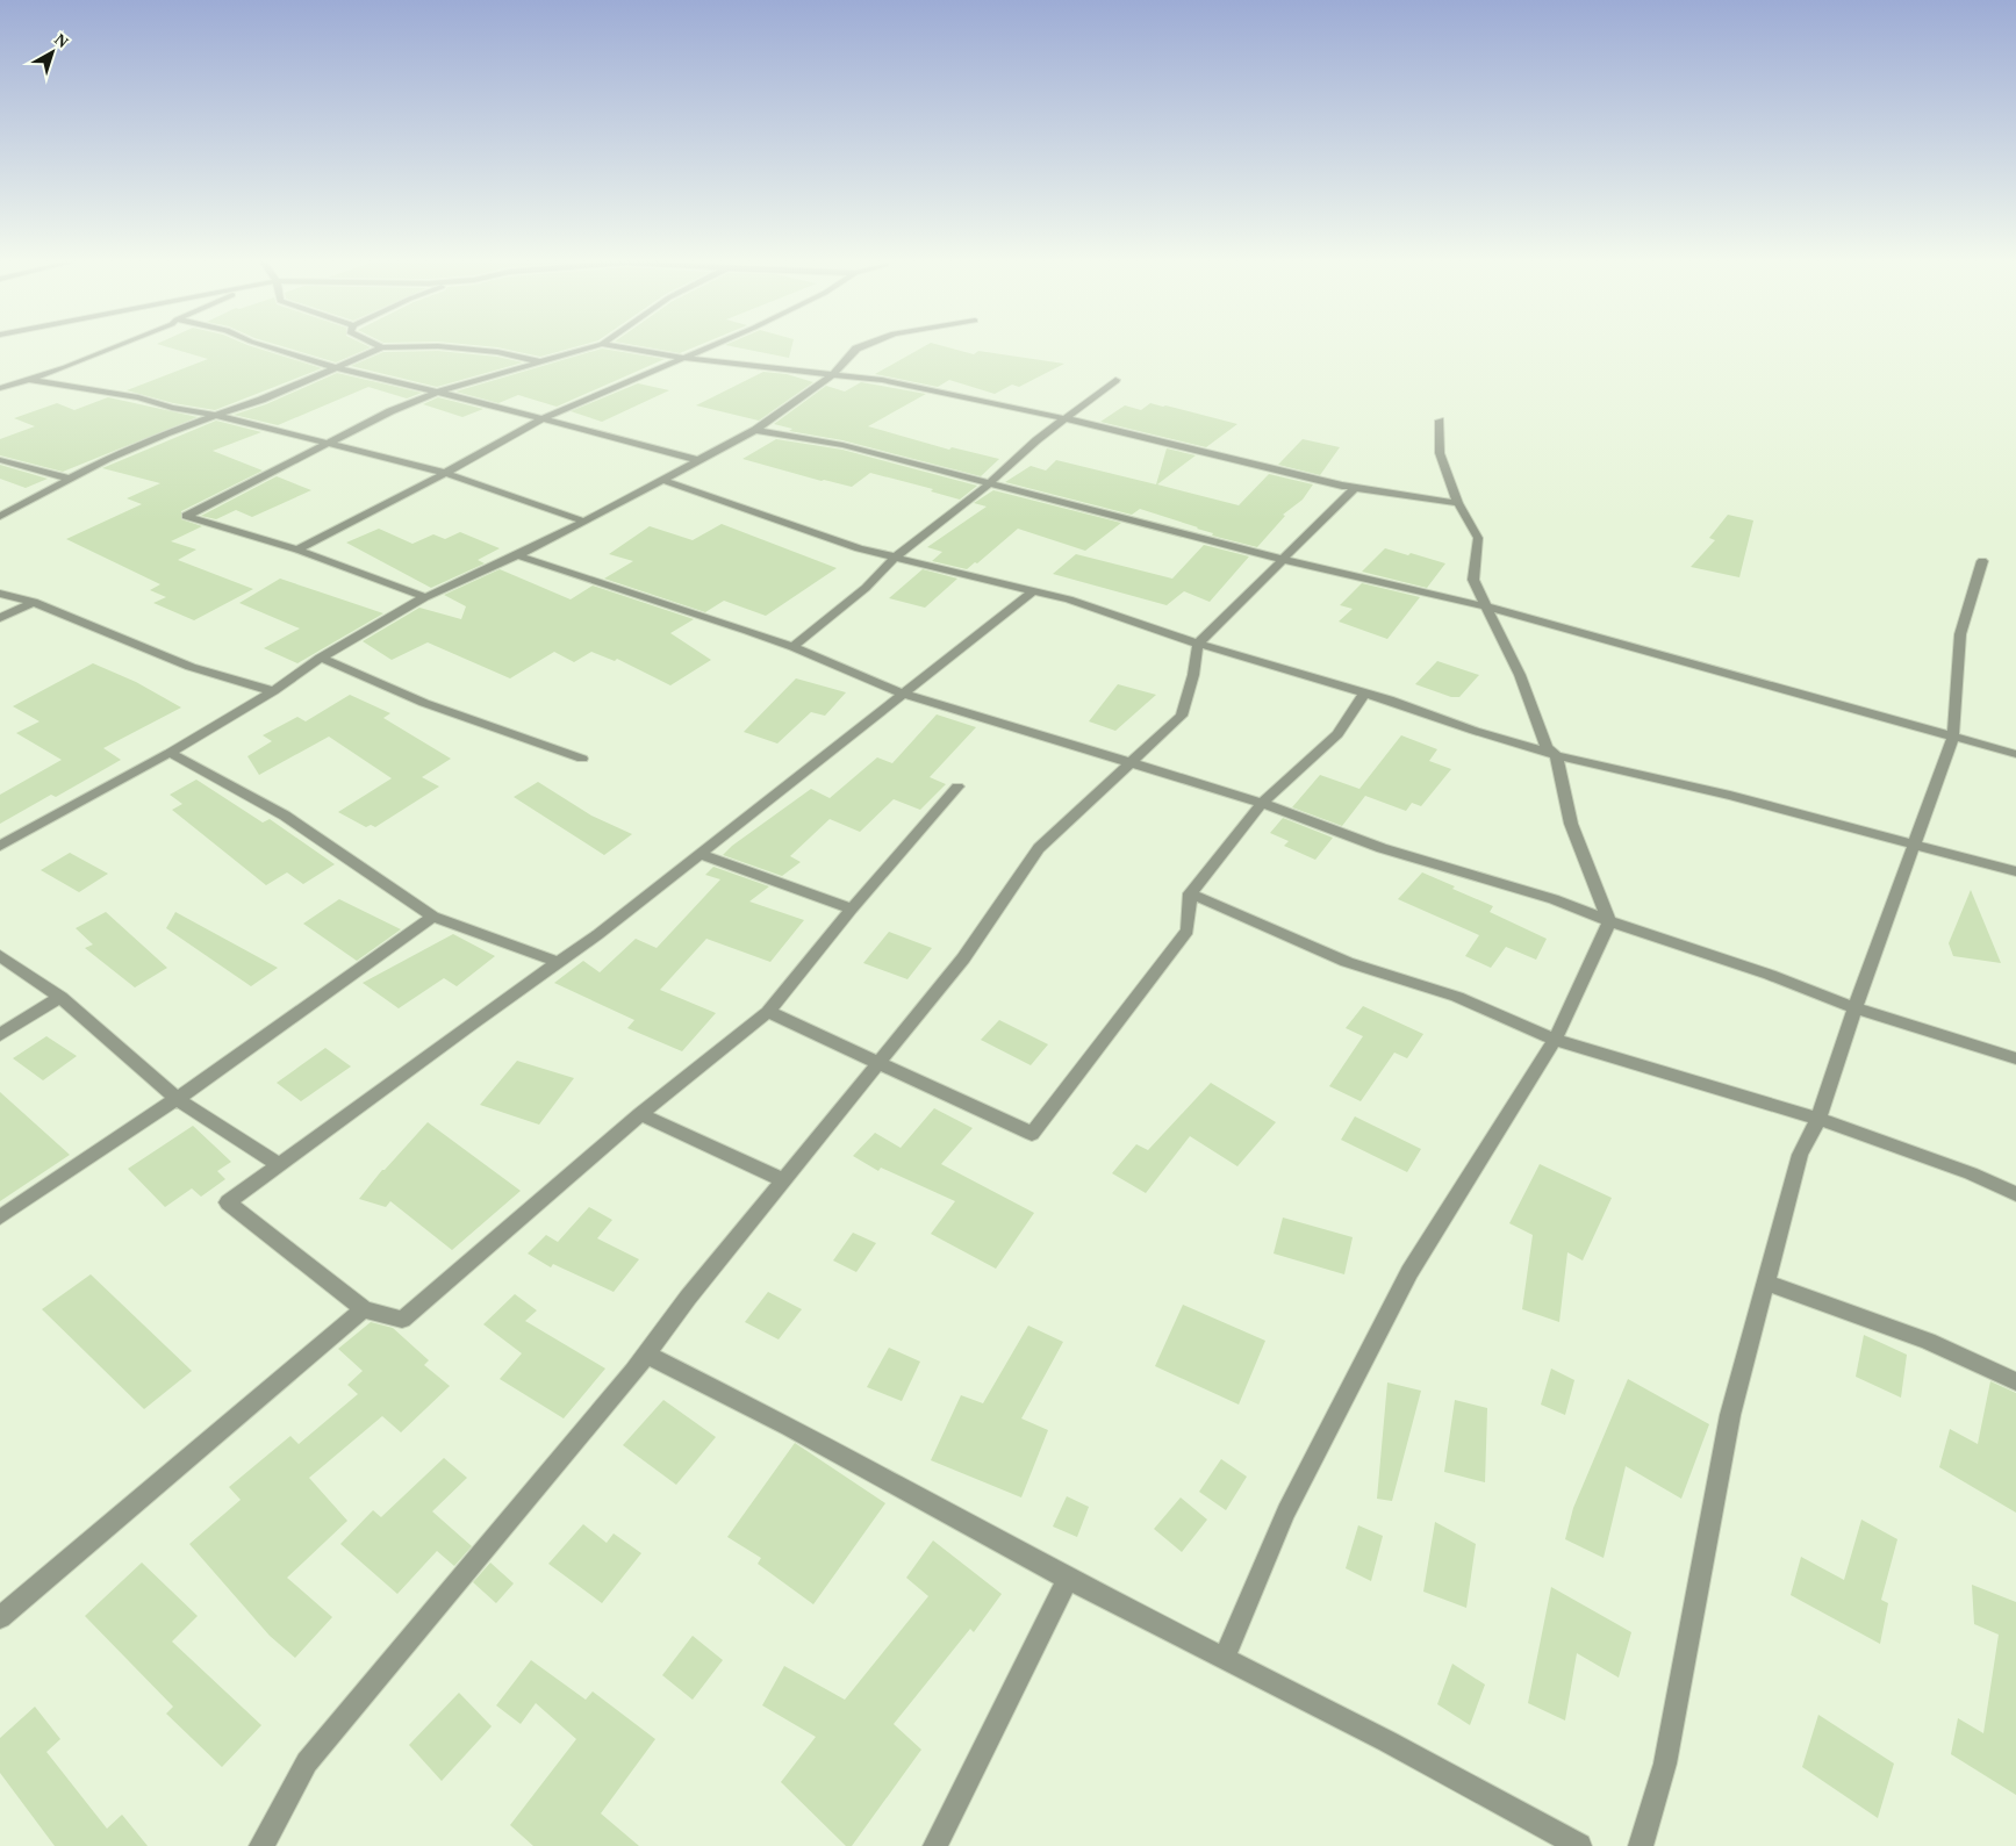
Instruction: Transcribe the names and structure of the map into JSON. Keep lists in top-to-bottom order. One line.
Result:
{"north":"top right"}
